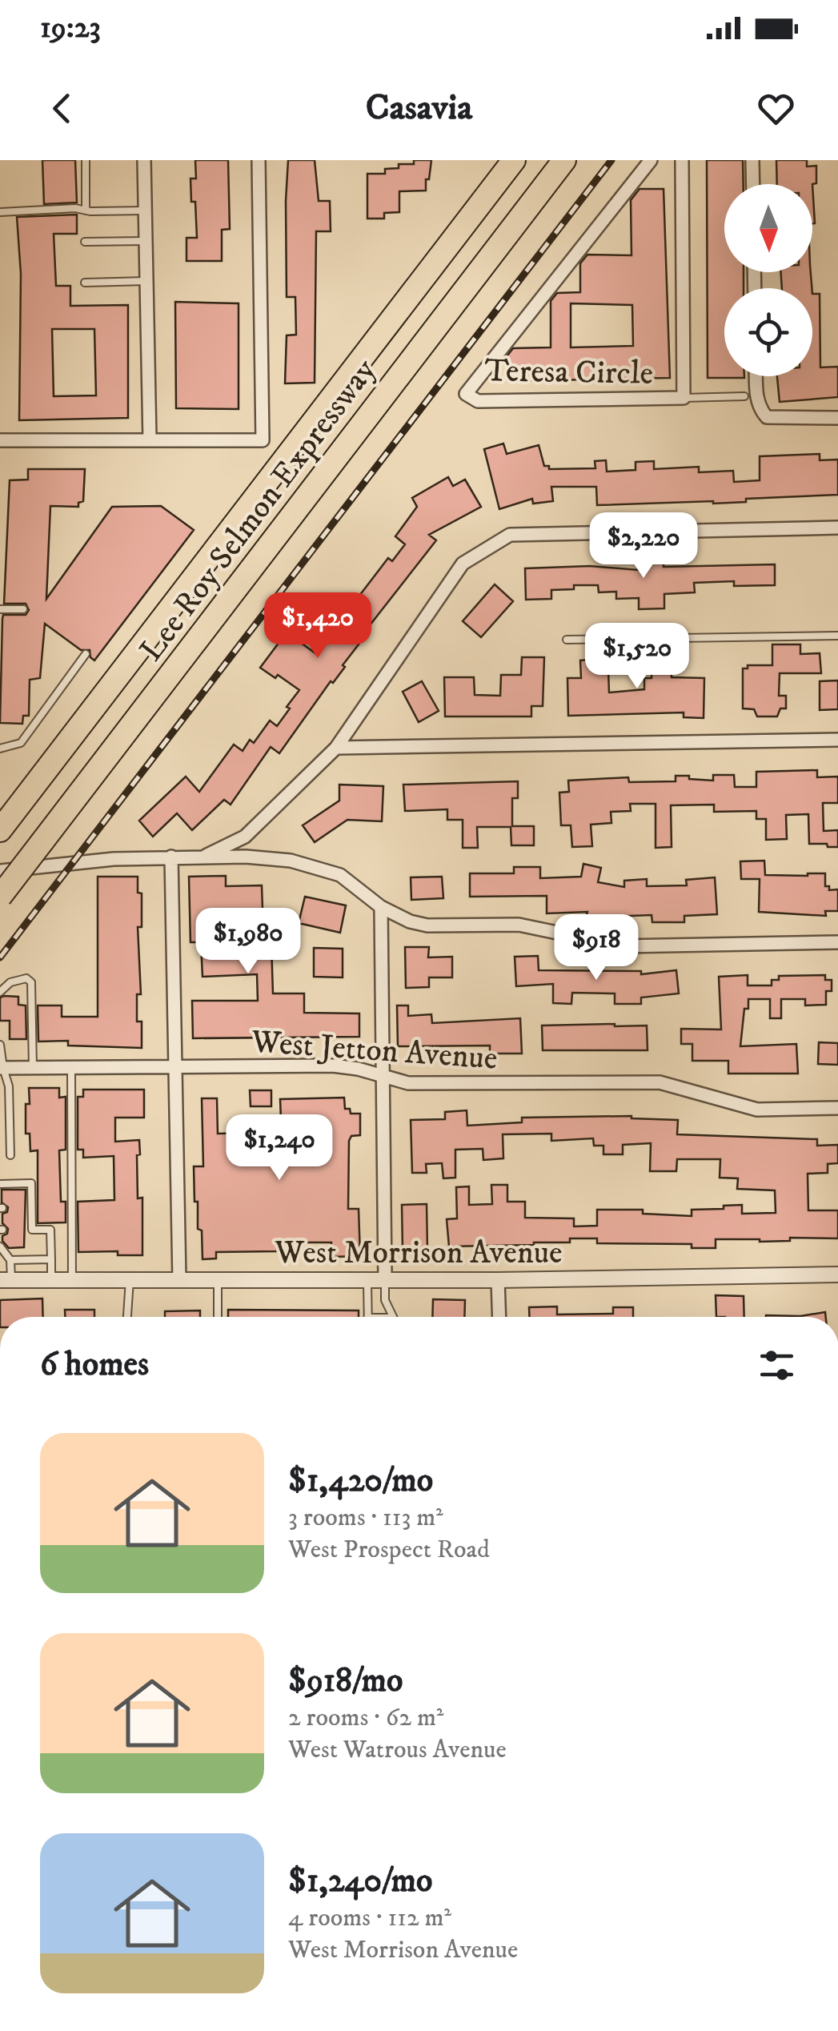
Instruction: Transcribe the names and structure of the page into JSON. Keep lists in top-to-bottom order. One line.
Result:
{"streets":{"highway":["Lee Roy Selmon Expressway"],"street":["Teresa Circle","West Jetton Avenue","West Morrison Avenue"]},"north":"bottom","page":{"status":"19:23","header":"Casavia","price":["$2,220","$1,420","$1,520","$1,980","$918","$1,240"],"heading":"6 homes","list":[{"name":"$1,420/mo","note":"3 rooms · 113 m² · West Prospect Road"},{"name":"$918/mo","note":"2 rooms · 62 m² · West Watrous Avenue"},{"name":"$1,240/mo","note":"4 rooms · 112 m² · West Morrison Avenue"}]}}
